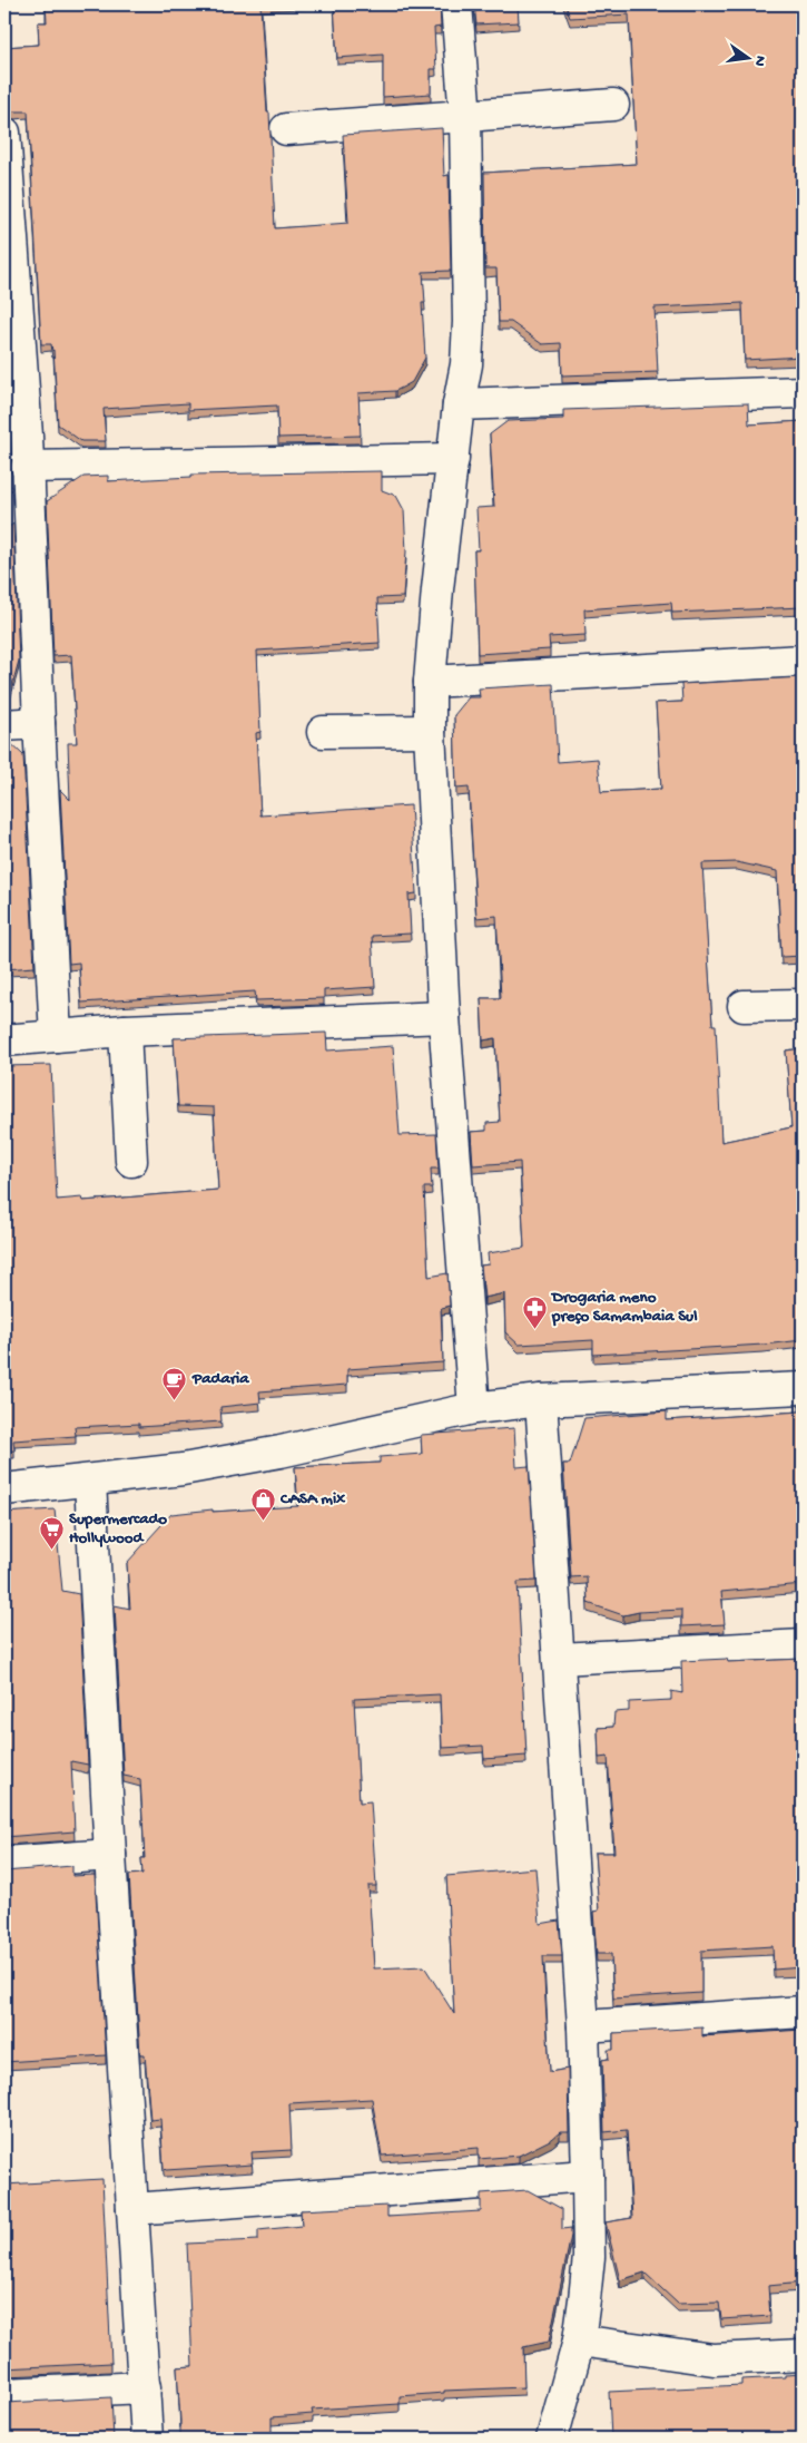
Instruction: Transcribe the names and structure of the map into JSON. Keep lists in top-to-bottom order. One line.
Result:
{"places":{"pharmacy":["Drogaria meno preço Samambaia Sul"],"cafe":["Padaria"],"shop":["CASA mix"],"supermarket":["Supermercado Hollywood"]},"north":"right"}
